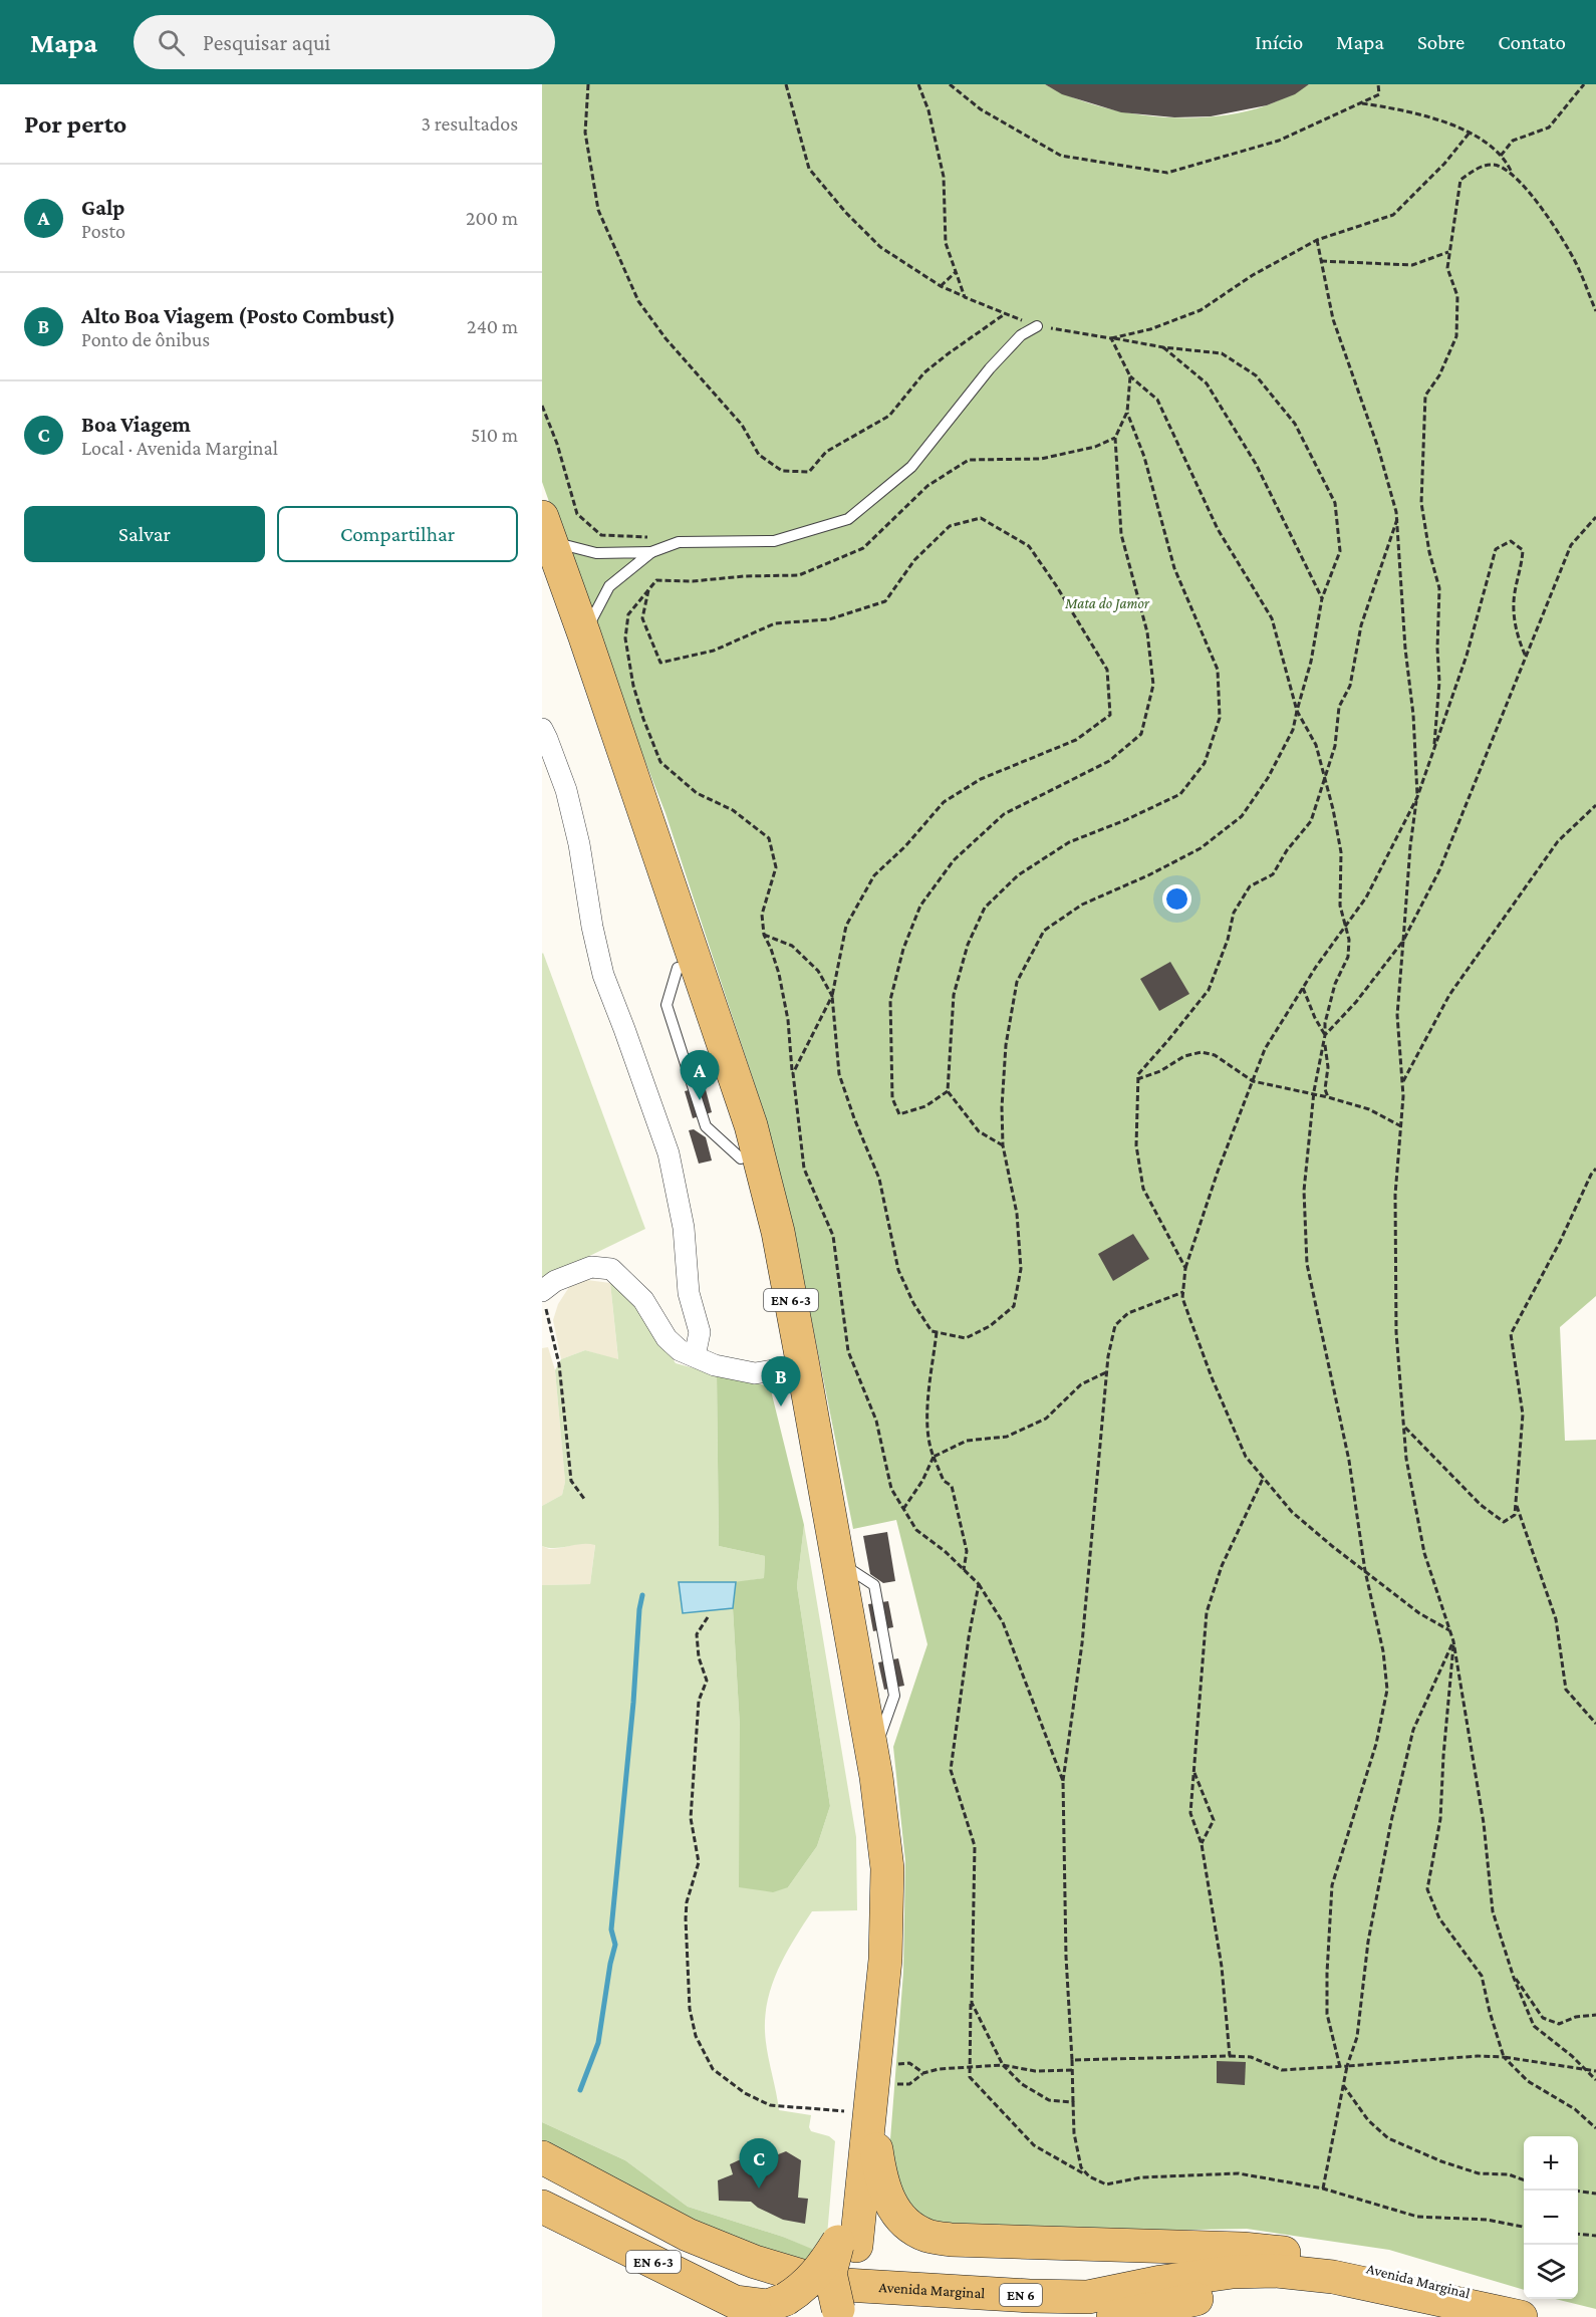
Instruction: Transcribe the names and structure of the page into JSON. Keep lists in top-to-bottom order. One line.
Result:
{"streets":{"main road":["EN 6-3","Avenida Marginal","EN 6"]},"crossings":[["EN 6-3","Avenida Marginal"]],"parks":["Mata do Jamor"],"page":{"header":"Mapa","search":"Pesquisar aqui","nav":["Início","Mapa","Sobre","Contato"],"heading":["Por perto","3 resultados"],"list":[{"mark":"A","name":"Galp","note":"Posto","value":"200 m"},{"mark":"B","name":"Alto Boa Viagem (Posto Combust)","note":"Ponto de ônibus","value":"240 m"},{"mark":"C","name":"Boa Viagem","note":"Local · Avenida Marginal","value":"510 m"}],"buttons":["Salvar","Compartilhar"],"pins":["A","B","C"],"map_buttons":["+","−"]}}
